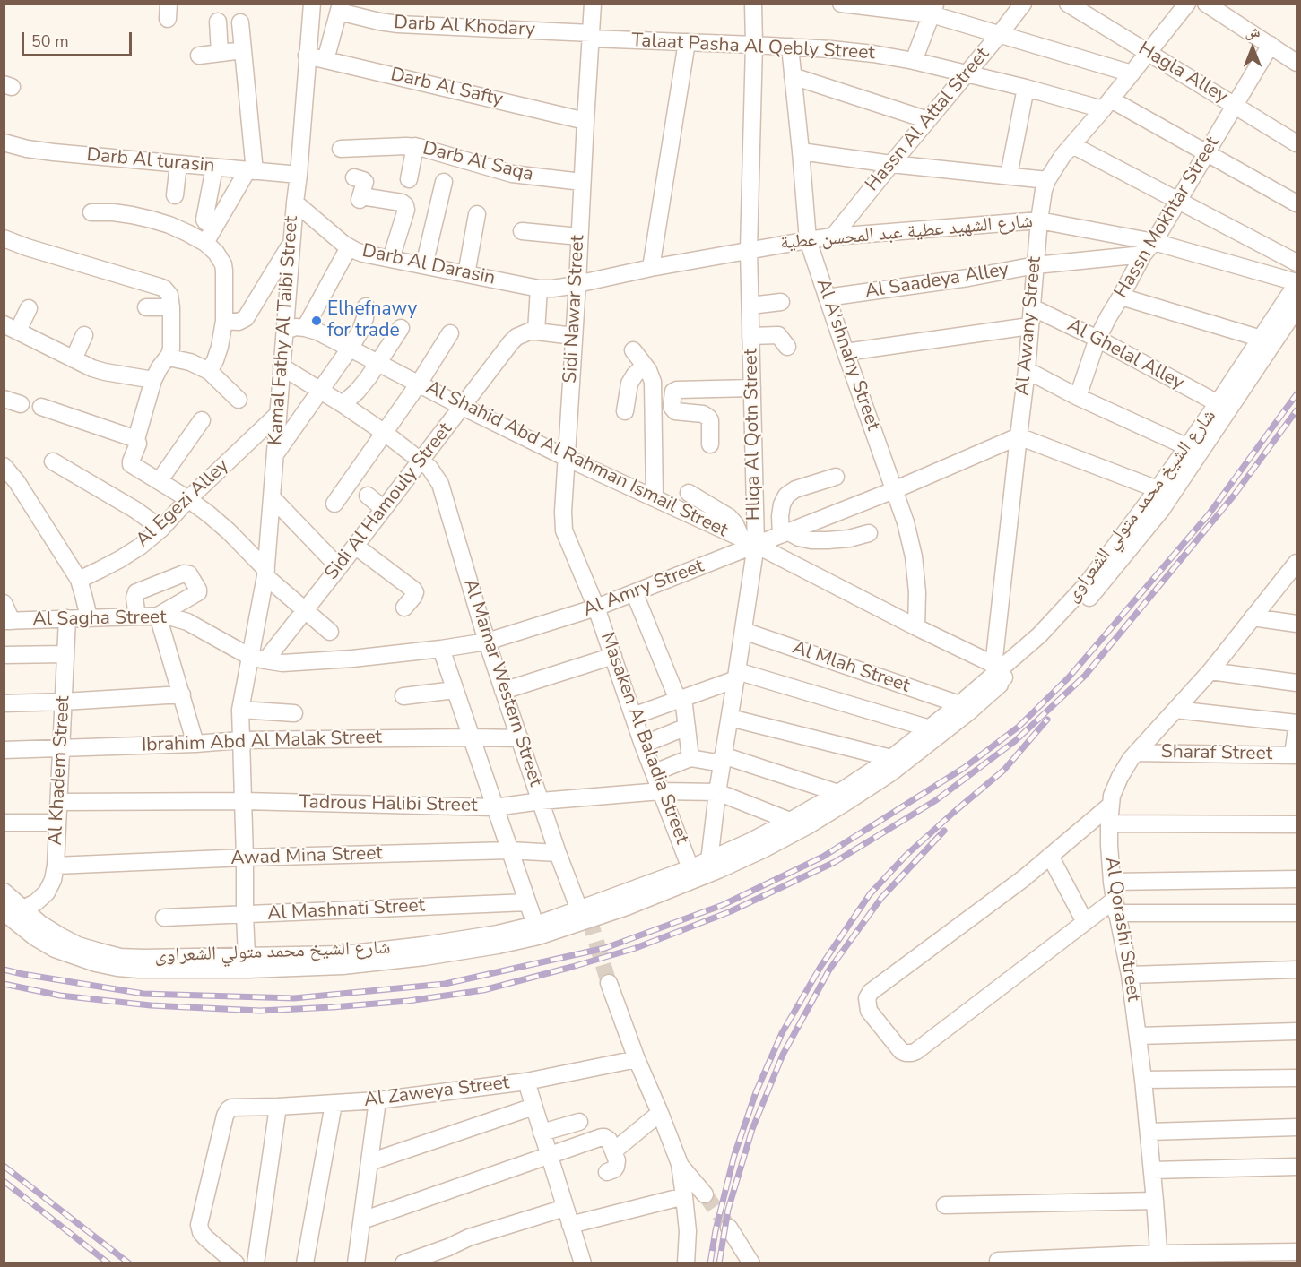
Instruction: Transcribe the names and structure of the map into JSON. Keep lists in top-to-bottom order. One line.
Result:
{"streets":{"street":["Darb Al Khodary","Talaat Pasha Al Qebly Street","Hagla Alley","Darb Al Safty","Hassn Al Attal Street","Darb Al turasin","Darb Al Saqa","Hassn Mokhtar Street","شارع الشهيد عطية عبد المحسن عطية","Darb Al Darasin","Al Saadeya Alley","Sidi Nawar Street","Al Awany Street","Kamal Fathy Al Taibi Street","Al A'shnahy Street","Al Ghelal Alley","Hliqa Al Qotn Street","Al Shahid Abd Al Rahman Ismail Street","Sidi Al Hamouly Street","Al Egezi Alley","شارع الشيخ محمد متولي الشعراوى","Al Amry Street","Al Sagha Street","Al Mlah Street","Al Mamar Western Street","Masaken Al Baladia Street","Ibrahim Abd Al Malak Street","Sharaf Street","Al Khadem Street","Tadrous Halibi Street","Awad Mina Street","Al Mashnati Street","Al Qorashi Street","Al Zaweya Street"]},"crossings":[["Darb Al Khodary","Talaat Pasha Al Qebly Street"],["Darb Al Khodary","Sidi Nawar Street"],["Talaat Pasha Al Qebly Street","Hassn Al Attal Street"],["Talaat Pasha Al Qebly Street","Hassn Mokhtar Street"],["Talaat Pasha Al Qebly Street","Sidi Nawar Street"],["Talaat Pasha Al Qebly Street","Al Awany Street"],["Talaat Pasha Al Qebly Street","Al A'shnahy Street"],["Talaat Pasha Al Qebly Street","Hliqa Al Qotn Street"],["Hagla Alley","Hassn Mokhtar Street"],["Hagla Alley","Al Awany Street"],["Darb Al Safty","Sidi Nawar Street"],["Darb Al Safty","Kamal Fathy Al Taibi Street"],["Hassn Al Attal Street","شارع الشهيد عطية عبد المحسن عطية"],["Darb Al turasin","Kamal Fathy Al Taibi Street"],["Darb Al Saqa","Sidi Nawar Street"],["Hassn Mokhtar Street","شارع الشهيد عطية عبد المحسن عطية"],["Hassn Mokhtar Street","Al Saadeya Alley"],["Hassn Mokhtar Street","Al Ghelal Alley"],["شارع الشهيد عطية عبد المحسن عطية","Darb Al Darasin"],["شارع الشهيد عطية عبد المحسن عطية","Sidi Nawar Street"],["شارع الشهيد عطية عبد المحسن عطية","Al Awany Street"],["شارع الشهيد عطية عبد المحسن عطية","Al A'shnahy Street"],["شارع الشهيد عطية عبد المحسن عطية","Hliqa Al Qotn Street"],["شارع الشهيد عطية عبد المحسن عطية","شارع الشيخ محمد متولي الشعراوى"],["Darb Al Darasin","Sidi Nawar Street"],["Darb Al Darasin","Kamal Fathy Al Taibi Street"],["Al Saadeya Alley","Al Awany Street"],["Al Saadeya Alley","Al A'shnahy Street"],["Sidi Nawar Street","Al Shahid Abd Al Rahman Ismail Street"],["Sidi Nawar Street","Al Amry Street"],["Sidi Nawar Street","Masaken Al Baladia Street"],["Al Awany Street","Al Ghelal Alley"],["Al Awany Street","Al Shahid Abd Al Rahman Ismail Street"],["Al Awany Street","شارع الشيخ محمد متولي الشعراوى"],["Al Awany Street","Al Amry Street"],["Kamal Fathy Al Taibi Street","Al Shahid Abd Al Rahman Ismail Street"],["Kamal Fathy Al Taibi Street","Sidi Al Hamouly Street"],["Kamal Fathy Al Taibi Street","Al Egezi Alley"],["Kamal Fathy Al Taibi Street","شارع الشيخ محمد متولي الشعراوى"],["Kamal Fathy Al Taibi Street","Al Amry Street"],["Kamal Fathy Al Taibi Street","Al Sagha Street"],["Kamal Fathy Al Taibi Street","Al Mamar Western Street"],["Kamal Fathy Al Taibi Street","Ibrahim Abd Al Malak Street"],["Kamal Fathy Al Taibi Street","Tadrous Halibi Street"],["Kamal Fathy Al Taibi Street","Awad Mina Street"],["Kamal Fathy Al Taibi Street","Al Mashnati Street"],["Al A'shnahy Street","Al Shahid Abd Al Rahman Ismail Street"],["Al A'shnahy Street","Al Amry Street"],["Al Ghelal Alley","شارع الشيخ محمد متولي الشعراوى"],["Hliqa Al Qotn Street","Al Shahid Abd Al Rahman Ismail Street"],["Hliqa Al Qotn Street","شارع الشيخ محمد متولي الشعراوى"],["Hliqa Al Qotn Street","Al Amry Street"],["Hliqa Al Qotn Street","Al Mlah Street"],["Hliqa Al Qotn Street","Tadrous Halibi Street"],["Al Shahid Abd Al Rahman Ismail Street","Sidi Al Hamouly Street"],["Al Shahid Abd Al Rahman Ismail Street","شارع الشيخ محمد متولي الشعراوى"],["Al Shahid Abd Al Rahman Ismail Street","Al Amry Street"],["Sidi Al Hamouly Street","Al Amry Street"],["Sidi Al Hamouly Street","Al Sagha Street"],["Sidi Al Hamouly Street","Al Mamar Western Street"],["شارع الشيخ محمد متولي الشعراوى","Al Mlah Street"],["شارع الشيخ محمد متولي الشعراوى","Al Mamar Western Street"],["شارع الشيخ محمد متولي الشعراوى","Masaken Al Baladia Street"],["شارع الشيخ محمد متولي الشعراوى","Al Khadem Street"],["Al Amry Street","Al Sagha Street"],["Al Amry Street","Al Mamar Western Street"],["Al Amry Street","Masaken Al Baladia Street"],["Al Sagha Street","Al Khadem Street"],["Al Mamar Western Street","Ibrahim Abd Al Malak Street"],["Al Mamar Western Street","Tadrous Halibi Street"],["Al Mamar Western Street","Awad Mina Street"],["Masaken Al Baladia Street","Tadrous Halibi Street"],["Ibrahim Abd Al Malak Street","Al Khadem Street"],["Sharaf Street","Al Qorashi Street"],["Al Khadem Street","Tadrous Halibi Street"],["Al Khadem Street","Awad Mina Street"]],"places":["Elhefnawy for trade"],"scale_bar":"50 m","north":"top"}
